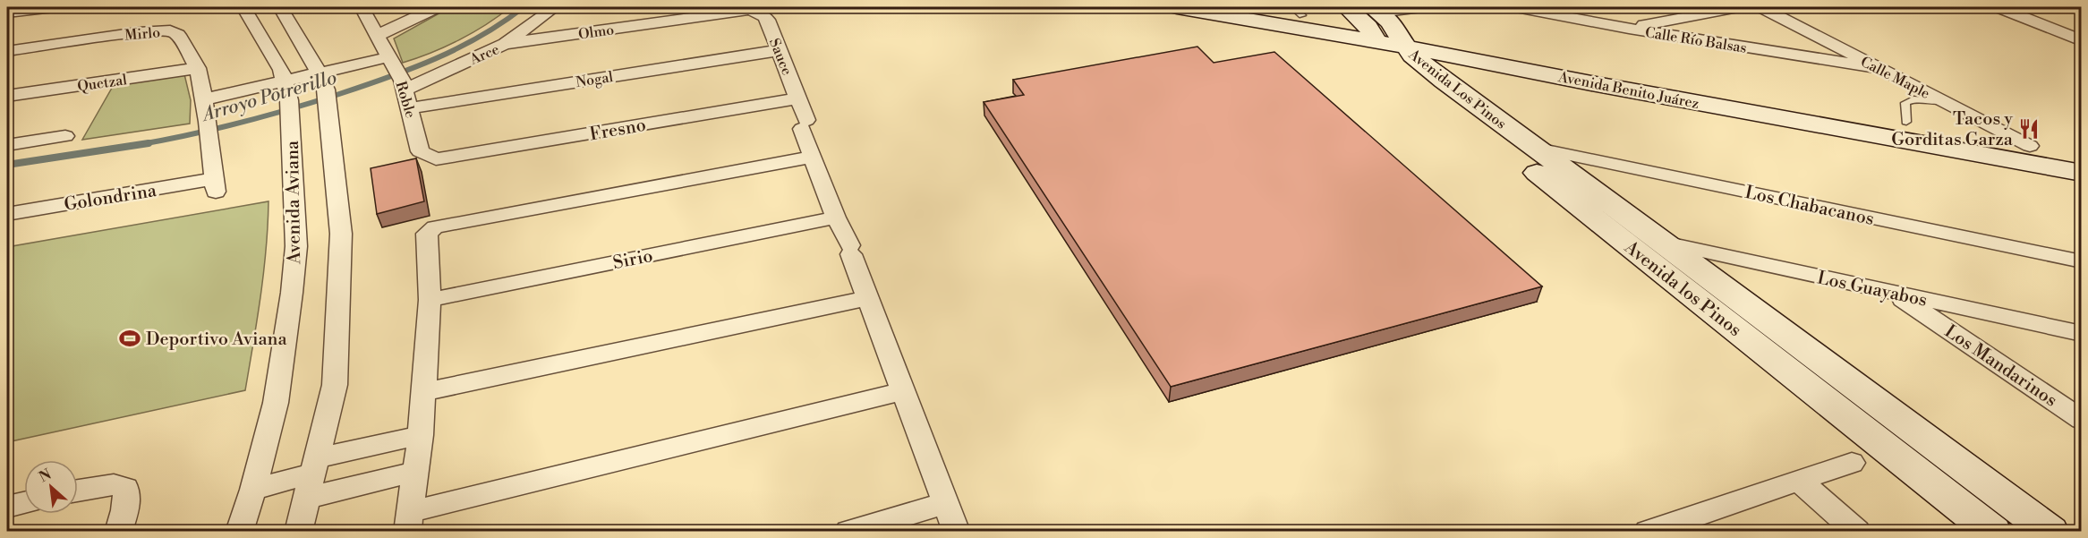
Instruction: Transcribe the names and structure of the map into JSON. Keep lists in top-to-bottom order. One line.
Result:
{"streets":{"street":["Olmo","Mirlo","Calle Río Balsas","Arce","Sauce","Calle Maple","Nogal","Quetzal","Avenida Los Pinos","Avenida Benito Juárez","Roble","Fresno","Golondrina","Avenida Aviana","Los Chabacanos","Sirio","Avenida los Pinos","Los Guayabos","Los Mandarinos"]},"crossings":[["Olmo","Arce"],["Olmo","Sauce"],["Mirlo","Quetzal"],["Mirlo","Golondrina"],["Calle Río Balsas","Calle Maple"],["Arce","Roble"],["Sauce","Nogal"],["Sauce","Fresno"],["Sauce","Sirio"],["Calle Maple","Avenida Benito Juárez"],["Nogal","Roble"],["Avenida Los Pinos","Avenida Benito Juárez"],["Avenida Los Pinos","Avenida los Pinos"],["Avenida Benito Juárez","Avenida los Pinos"],["Roble","Fresno"],["Los Chabacanos","Avenida los Pinos"],["Avenida los Pinos","Los Guayabos"],["Los Guayabos","Los Mandarinos"]],"water":["Arroyo Potrerillo"],"places":{"restaurant":["Tacos y Gorditas Garza"],"sports":["Deportivo Aviana"]},"north":"top left"}
